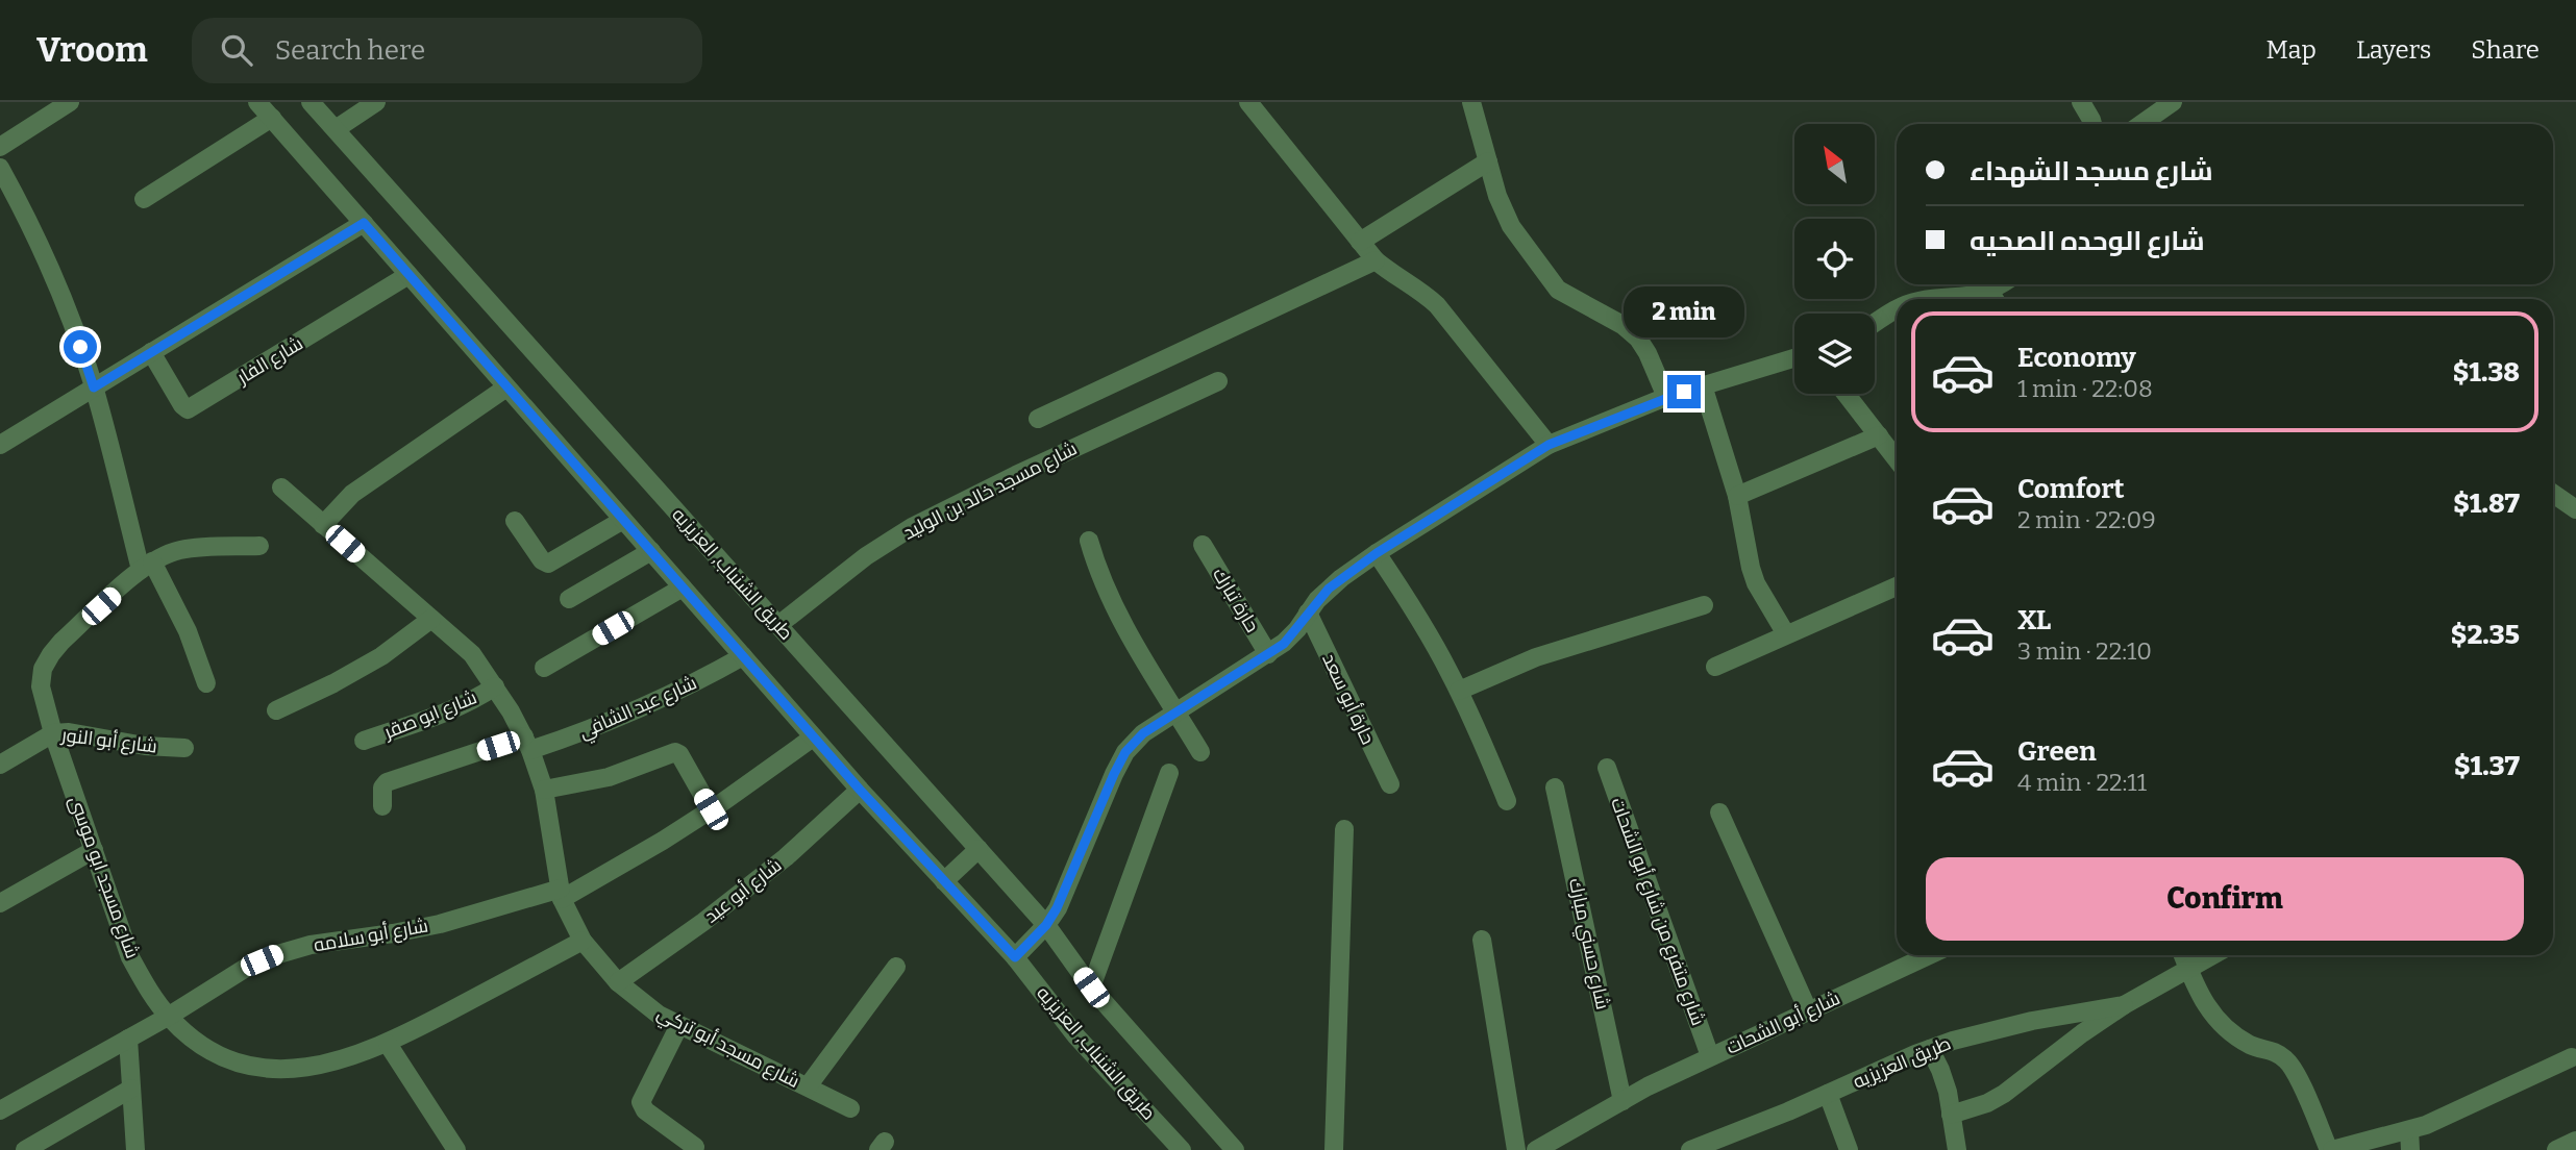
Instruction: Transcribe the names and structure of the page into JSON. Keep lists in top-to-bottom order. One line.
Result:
{"streets":{"street":["شارع الفار","شارع مسجد خالد بن الوليد","طريق الشنباب, العزيزيه","حارة تبارك","حارة أبو سعد","شارع عبد الشافي","شارع ابو صقر","شارع أبو النور","شارع مسجد ابو موسى","شارع أبو عيد","شارع متفرع من شارع أبو الشحات","شارع أبو سلامه","شارع حسني مبارك","شارع أبو الشحات","شارع مسجد أبو تركي","طريق العزيزيه"]},"crossings":[["شارع الفار","طريق الشنباب, العزيزيه"],["شارع مسجد خالد بن الوليد","طريق الشنباب, العزيزيه"],["طريق الشنباب, العزيزيه","شارع عبد الشافي"],["طريق الشنباب, العزيزيه","شارع أبو عيد"],["طريق الشنباب, العزيزيه","شارع أبو سلامه"],["شارع عبد الشافي","شارع مسجد أبو تركي"],["شارع ابو صقر","شارع مسجد أبو تركي"],["شارع أبو النور","شارع مسجد ابو موسى"],["شارع مسجد ابو موسى","شارع أبو سلامه"],["شارع مسجد ابو موسى","شارع مسجد أبو تركي"],["شارع أبو عيد","شارع مسجد أبو تركي"],["شارع متفرع من شارع أبو الشحات","شارع أبو الشحات"],["شارع أبو سلامه","شارع مسجد أبو تركي"],["شارع حسني مبارك","شارع أبو الشحات"]],"north":"top left","page":{"header":"Vroom","search":"Search here","nav":["Map","Layers","Share"],"banner":["شارع مسجد الشهداء","شارع الوحده الصحيه"],"bubble":"2 min","list":[{"name":"Economy","note":"1 min · 22:08","value":"$1.38"},{"name":"Comfort","note":"2 min · 22:09","value":"$1.87"},{"name":"XL","note":"3 min · 22:10","value":"$2.35"},{"name":"Green","note":"4 min · 22:11","value":"$1.37"}],"buttons":"Confirm"}}
